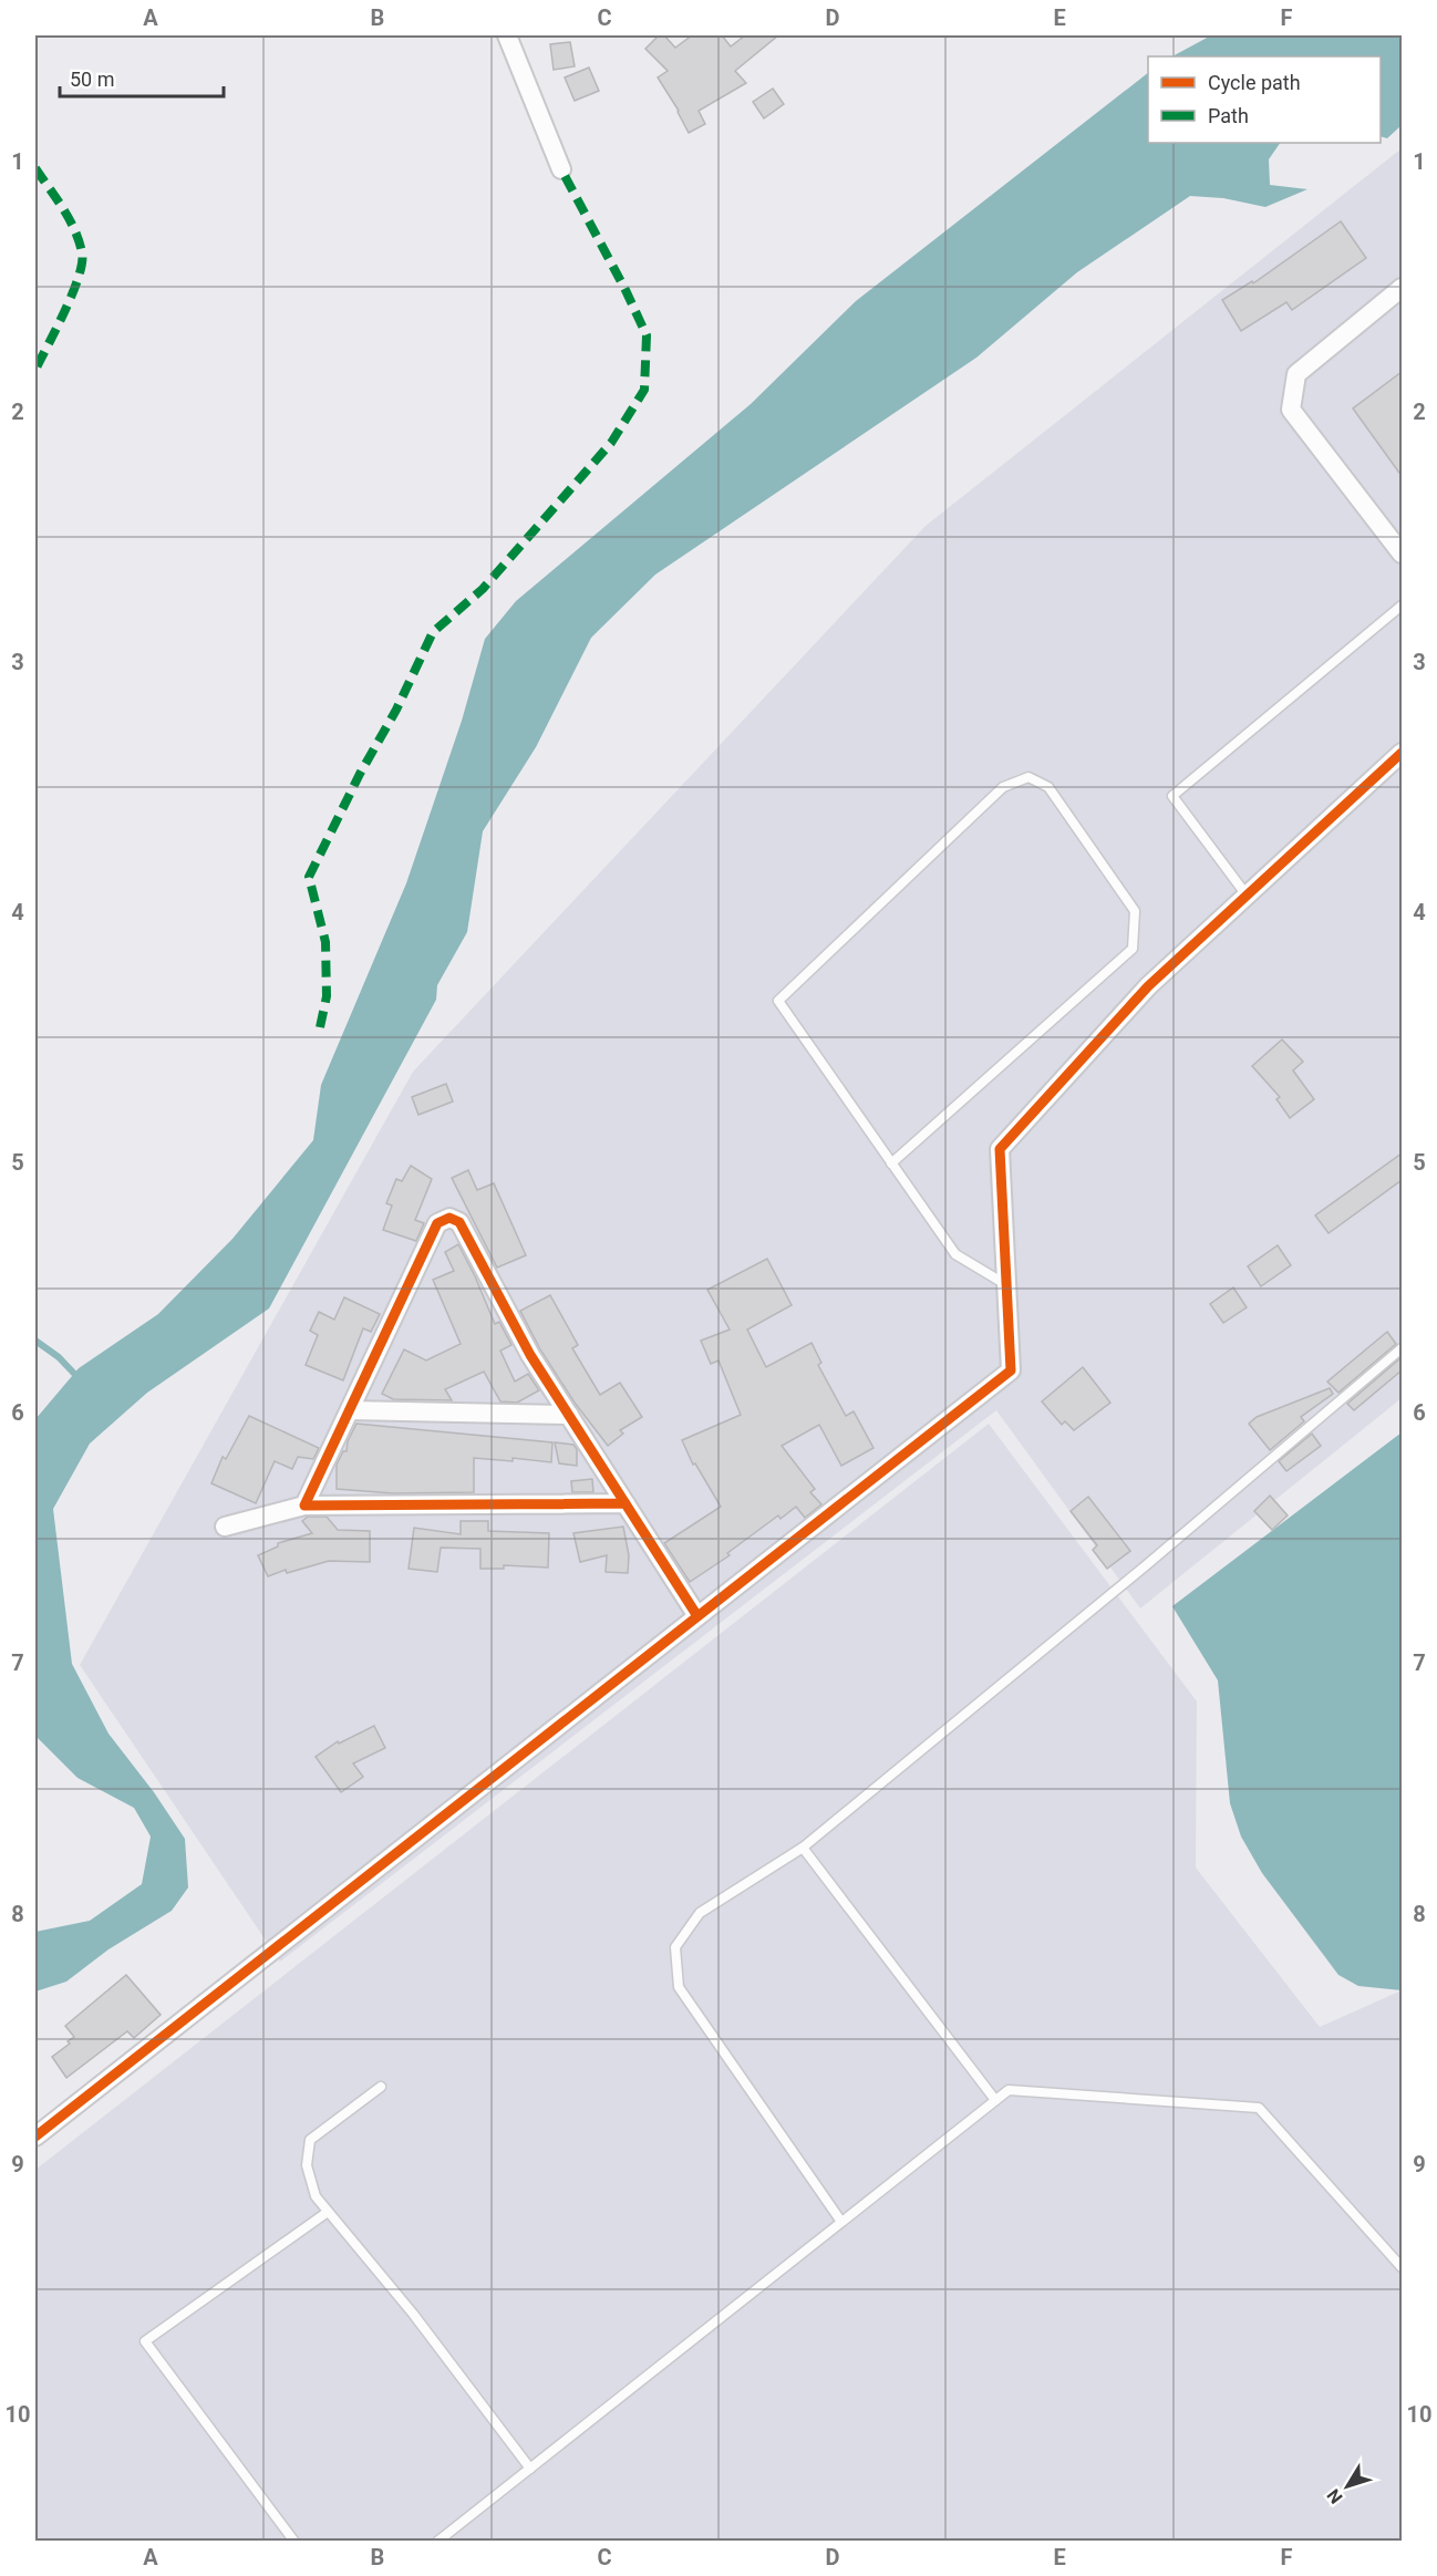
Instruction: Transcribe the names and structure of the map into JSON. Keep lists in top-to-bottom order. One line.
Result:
{"legend":["Cycle path","Path"],"scale_bar":"50 m","north":"bottom left","grid":{"columns":["A","B","C","D","E","F"],"rows":["1","2","3","4","5","6","7","8","9","10"]}}
